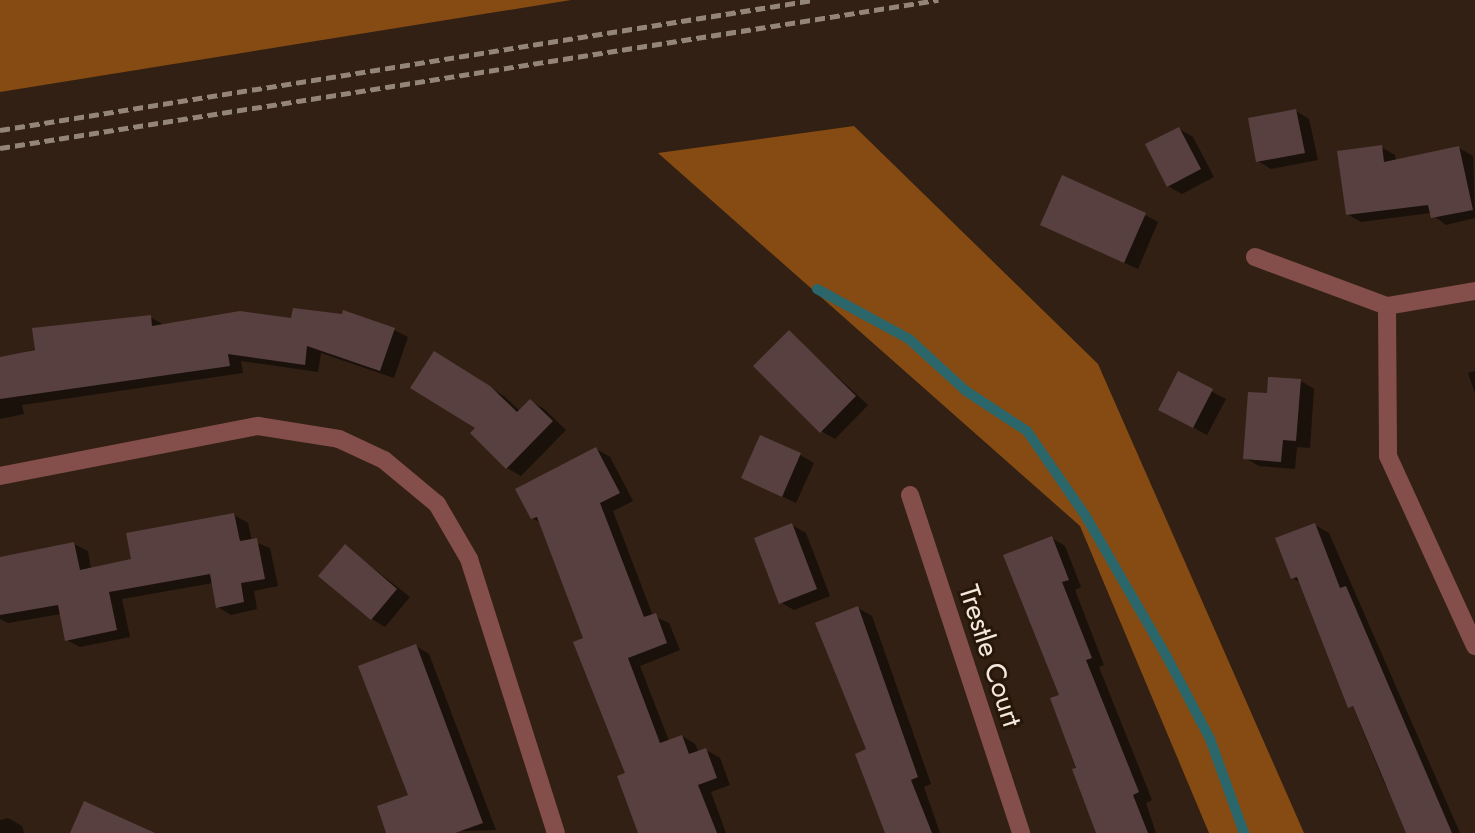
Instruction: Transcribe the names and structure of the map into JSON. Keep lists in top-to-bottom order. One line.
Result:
{"streets":{"street":["Trestle Court"]}}
